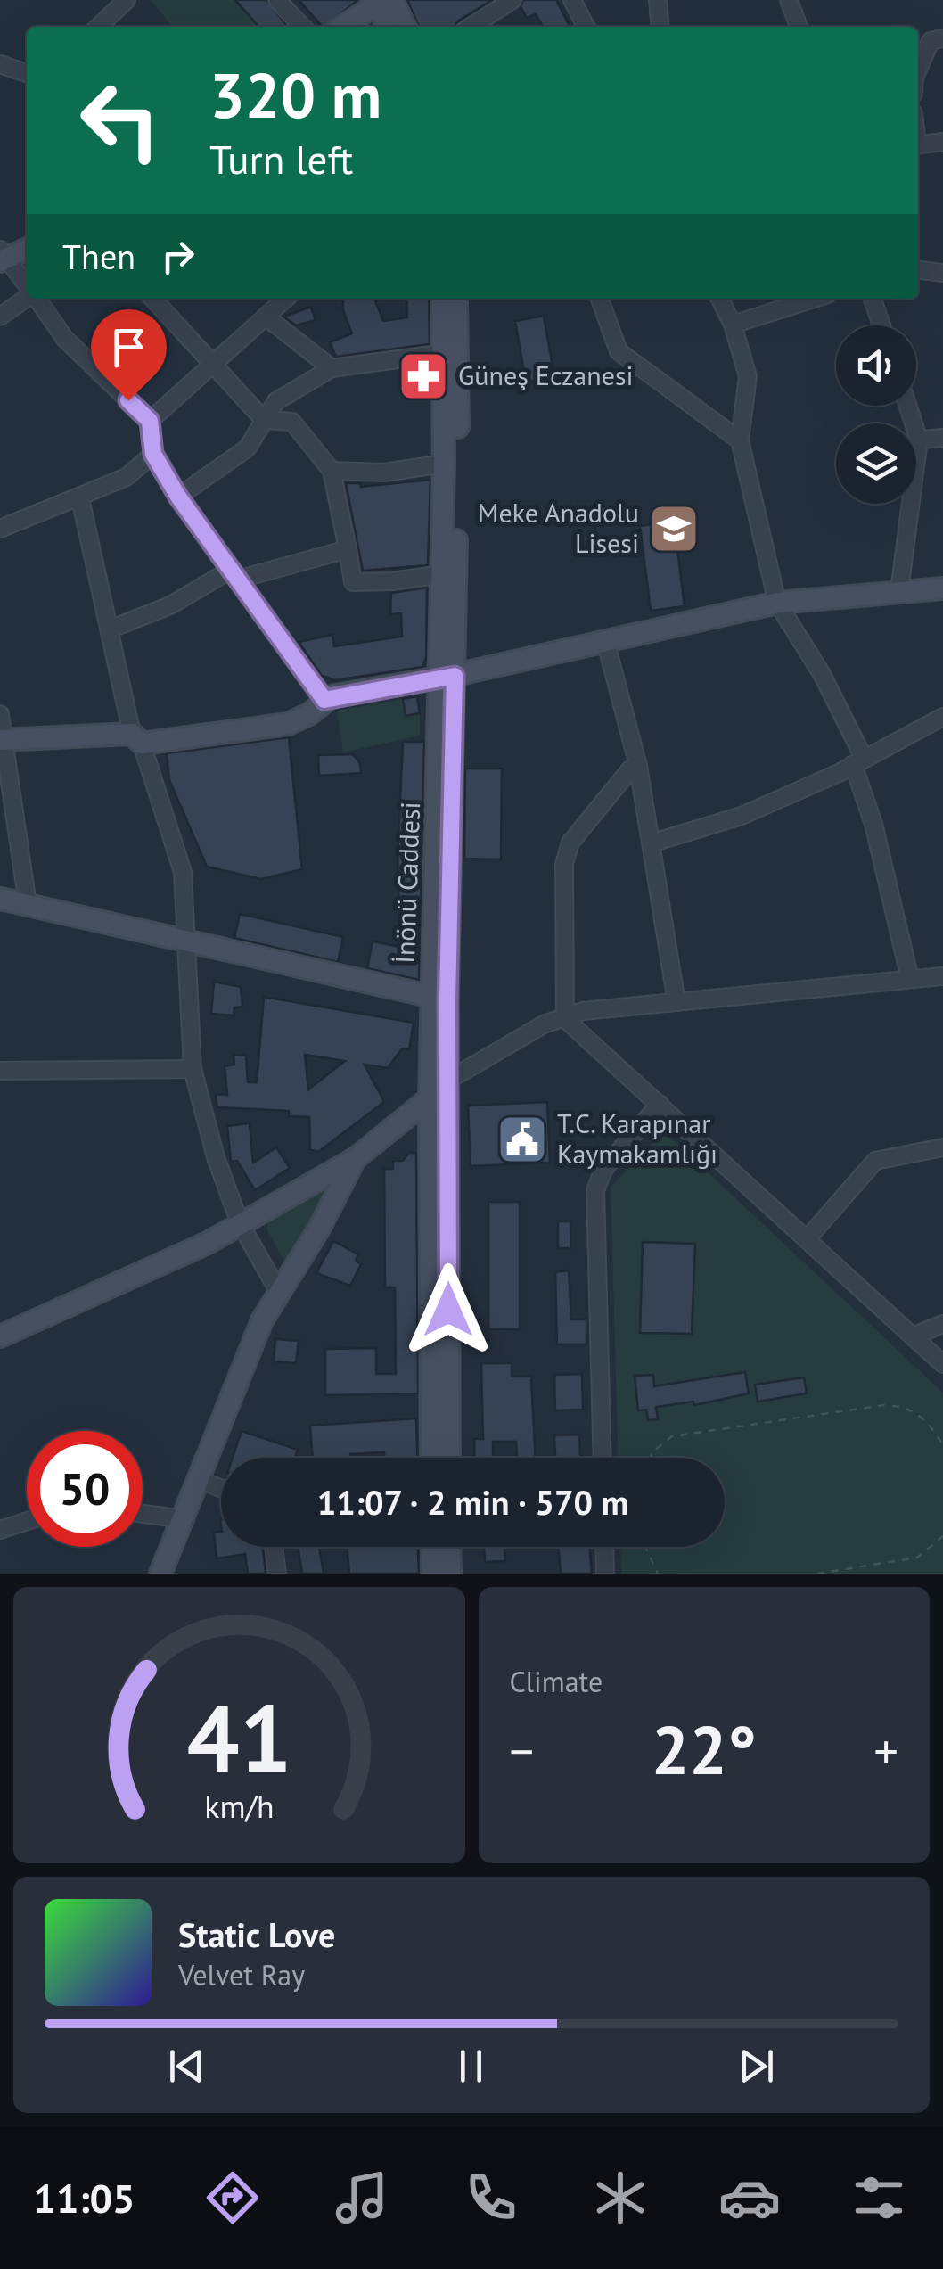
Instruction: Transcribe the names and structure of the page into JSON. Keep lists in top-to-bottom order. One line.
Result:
{"streets":{"main road":["İnönü Caddesi"]},"places":{"pharmacy":["Güneş Eczanesi"],"school or university":["Meke Anadolu Lisesi"],"public building":["T.C. Karapınar Kaymakamlığı"]},"page":{"turn":["320 m","Turn left"],"then":"Then","limit":"50","trip":"11:07 · 2 min · 570 m","tile":"Climate","heat":["−","22°","+"],"song":["Static Love","Velvet Ray"],"tabs":"11:05","gauge":["41","km/h"]}}
